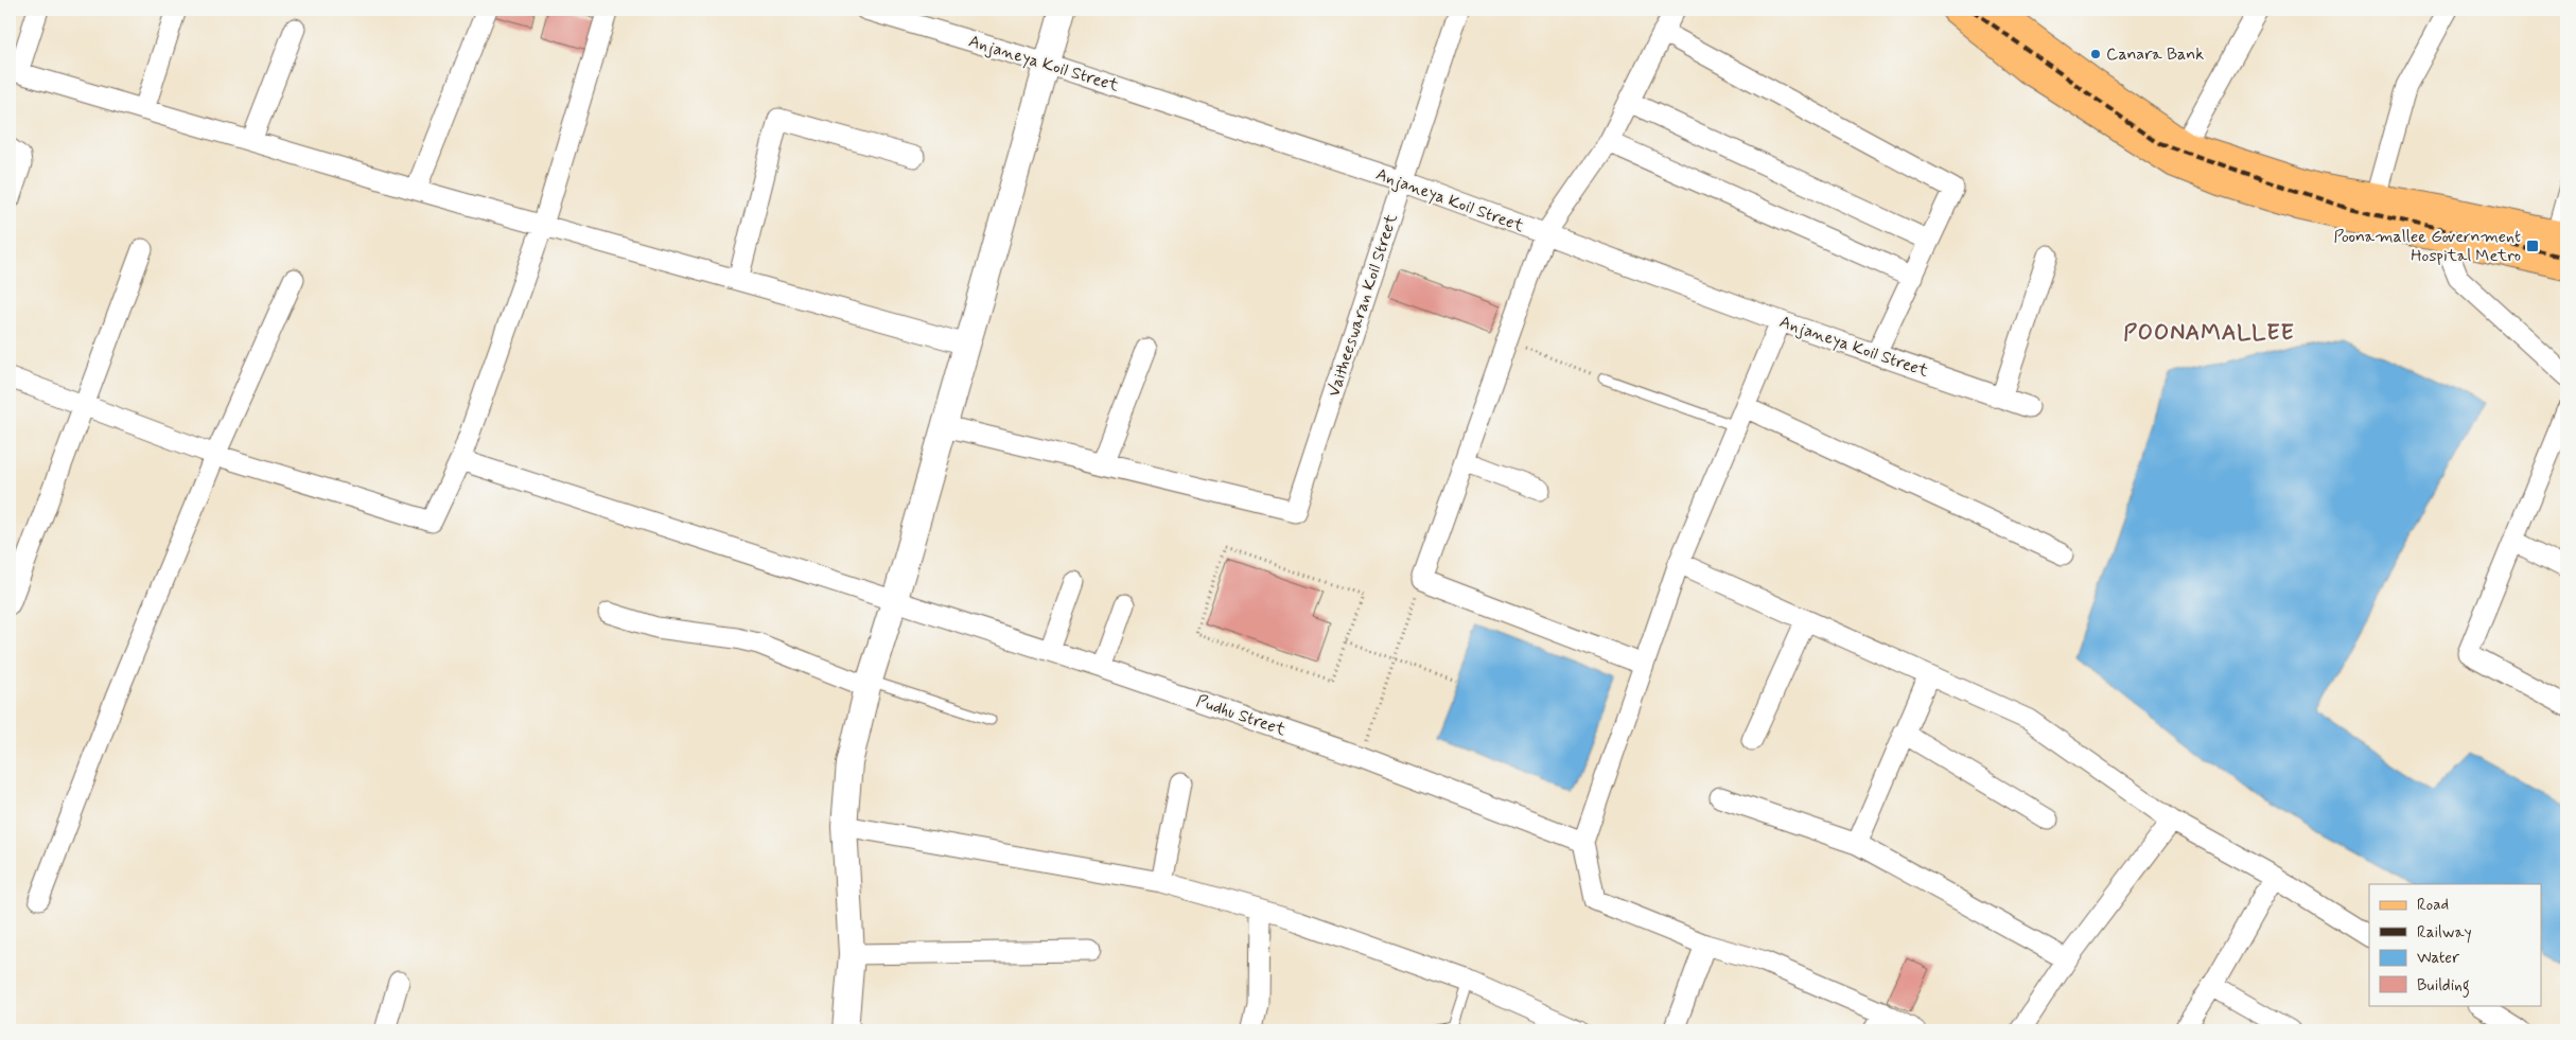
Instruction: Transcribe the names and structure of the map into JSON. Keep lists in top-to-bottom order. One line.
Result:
{"streets":{"street":["Anjaneya Koil Street","Vaitheeswaran Koil Street","Pudhu Street"]},"crossings":[["Anjaneya Koil Street","Vaitheeswaran Koil Street"]],"districts":["POONAMALLEE"],"places":{"other":["Canara Bank"],"transit":["Poonamallee Government Hospital Metro"]},"legend":["Road","Railway","Water","Building"]}
